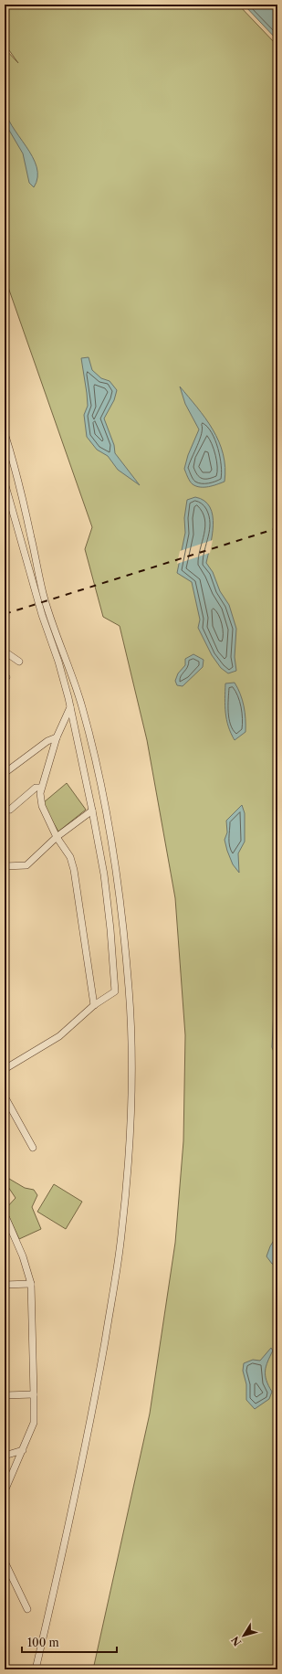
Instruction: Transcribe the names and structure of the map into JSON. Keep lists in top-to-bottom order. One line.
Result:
{"scale_bar":"100 m","north":"bottom left"}
